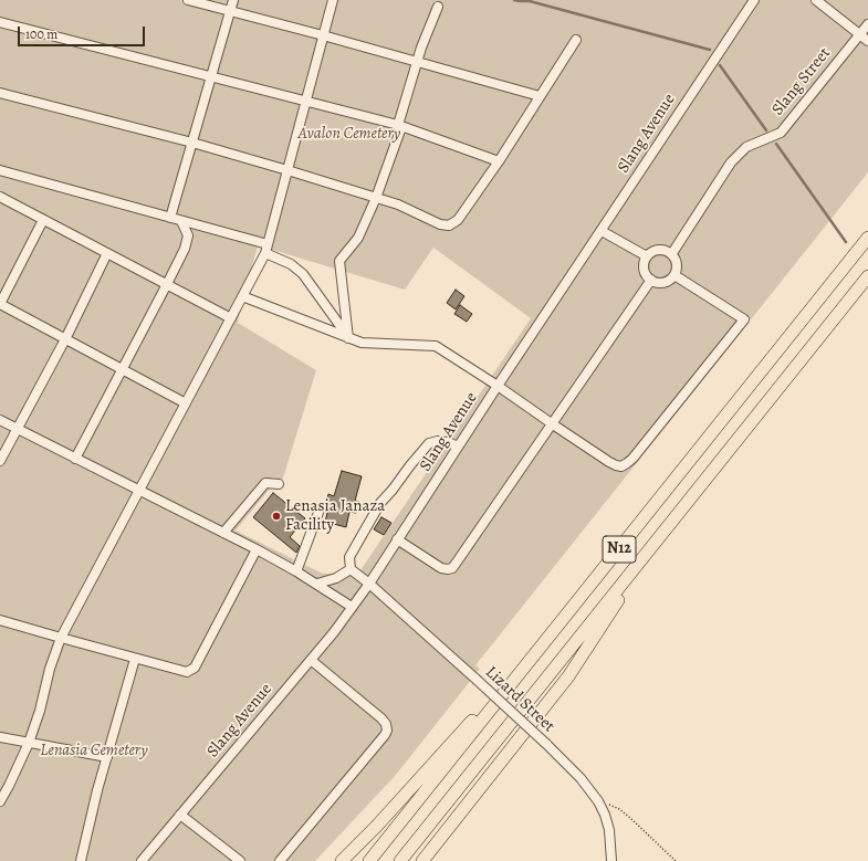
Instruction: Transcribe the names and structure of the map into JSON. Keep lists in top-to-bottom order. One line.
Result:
{"streets":{"highway":["N12"],"lane":["Slang Street","Slang Avenue","Lizard Street"]},"crossings":[["Slang Avenue","Lizard Street"]],"parks":["Avalon Cemetery","Lenasia Cemetery"],"places":["Lenasia Janaza Facility"],"scale_bar":"100 m"}
